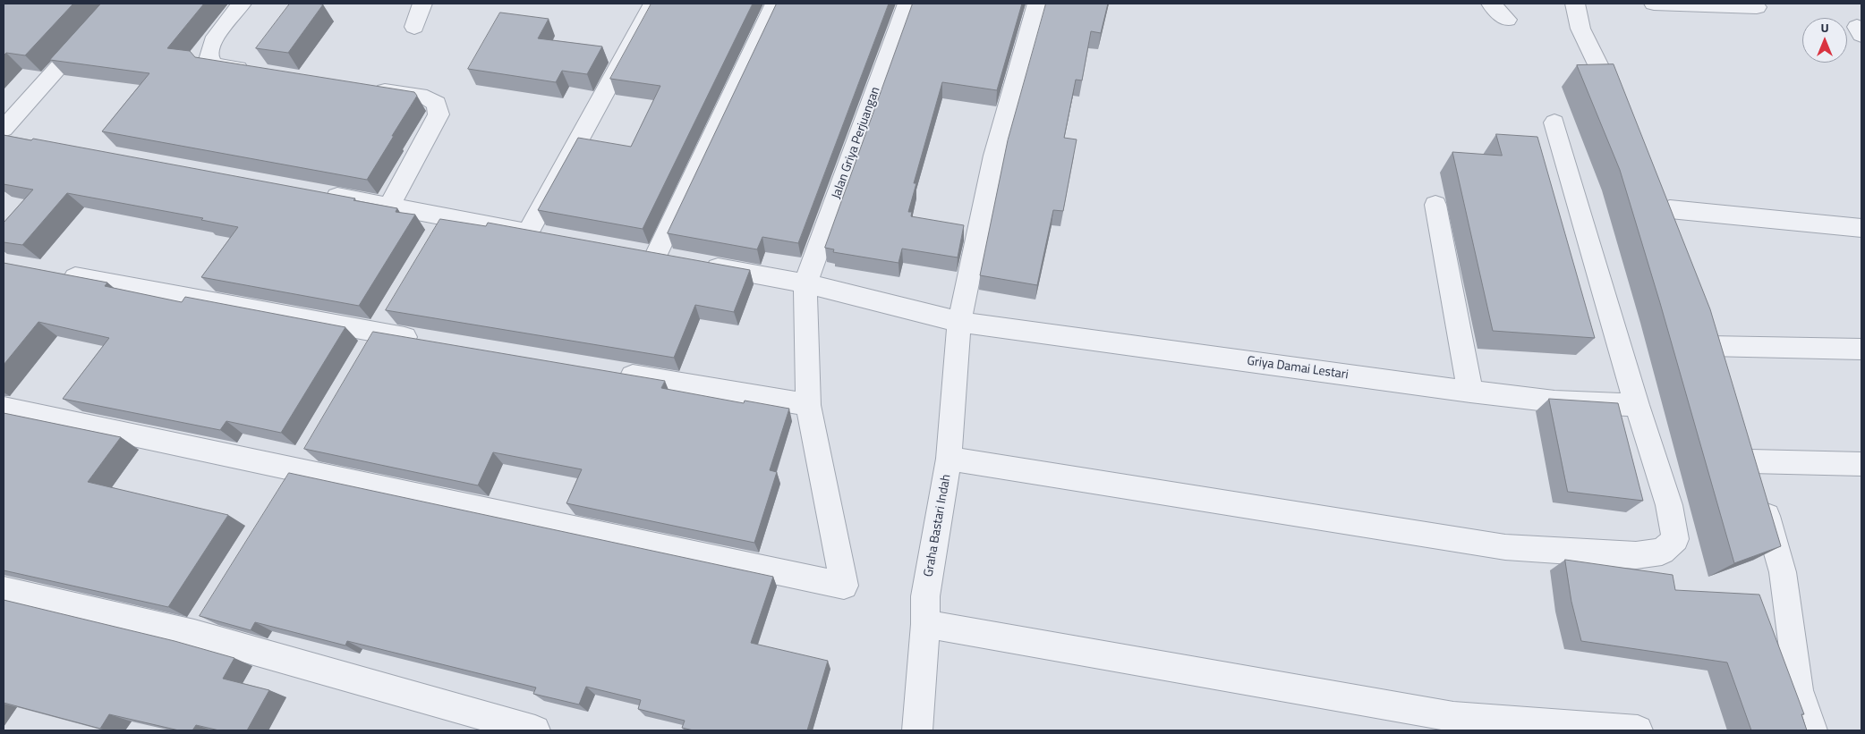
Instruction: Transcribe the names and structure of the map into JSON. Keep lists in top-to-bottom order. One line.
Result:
{"streets":{"street":["Jalan Griya Perjuangan","Griya Damai Lestari","Graha Bastari Indah"]},"crossings":[["Jalan Griya Perjuangan","Griya Damai Lestari"],["Griya Damai Lestari","Graha Bastari Indah"]],"north":"top"}
